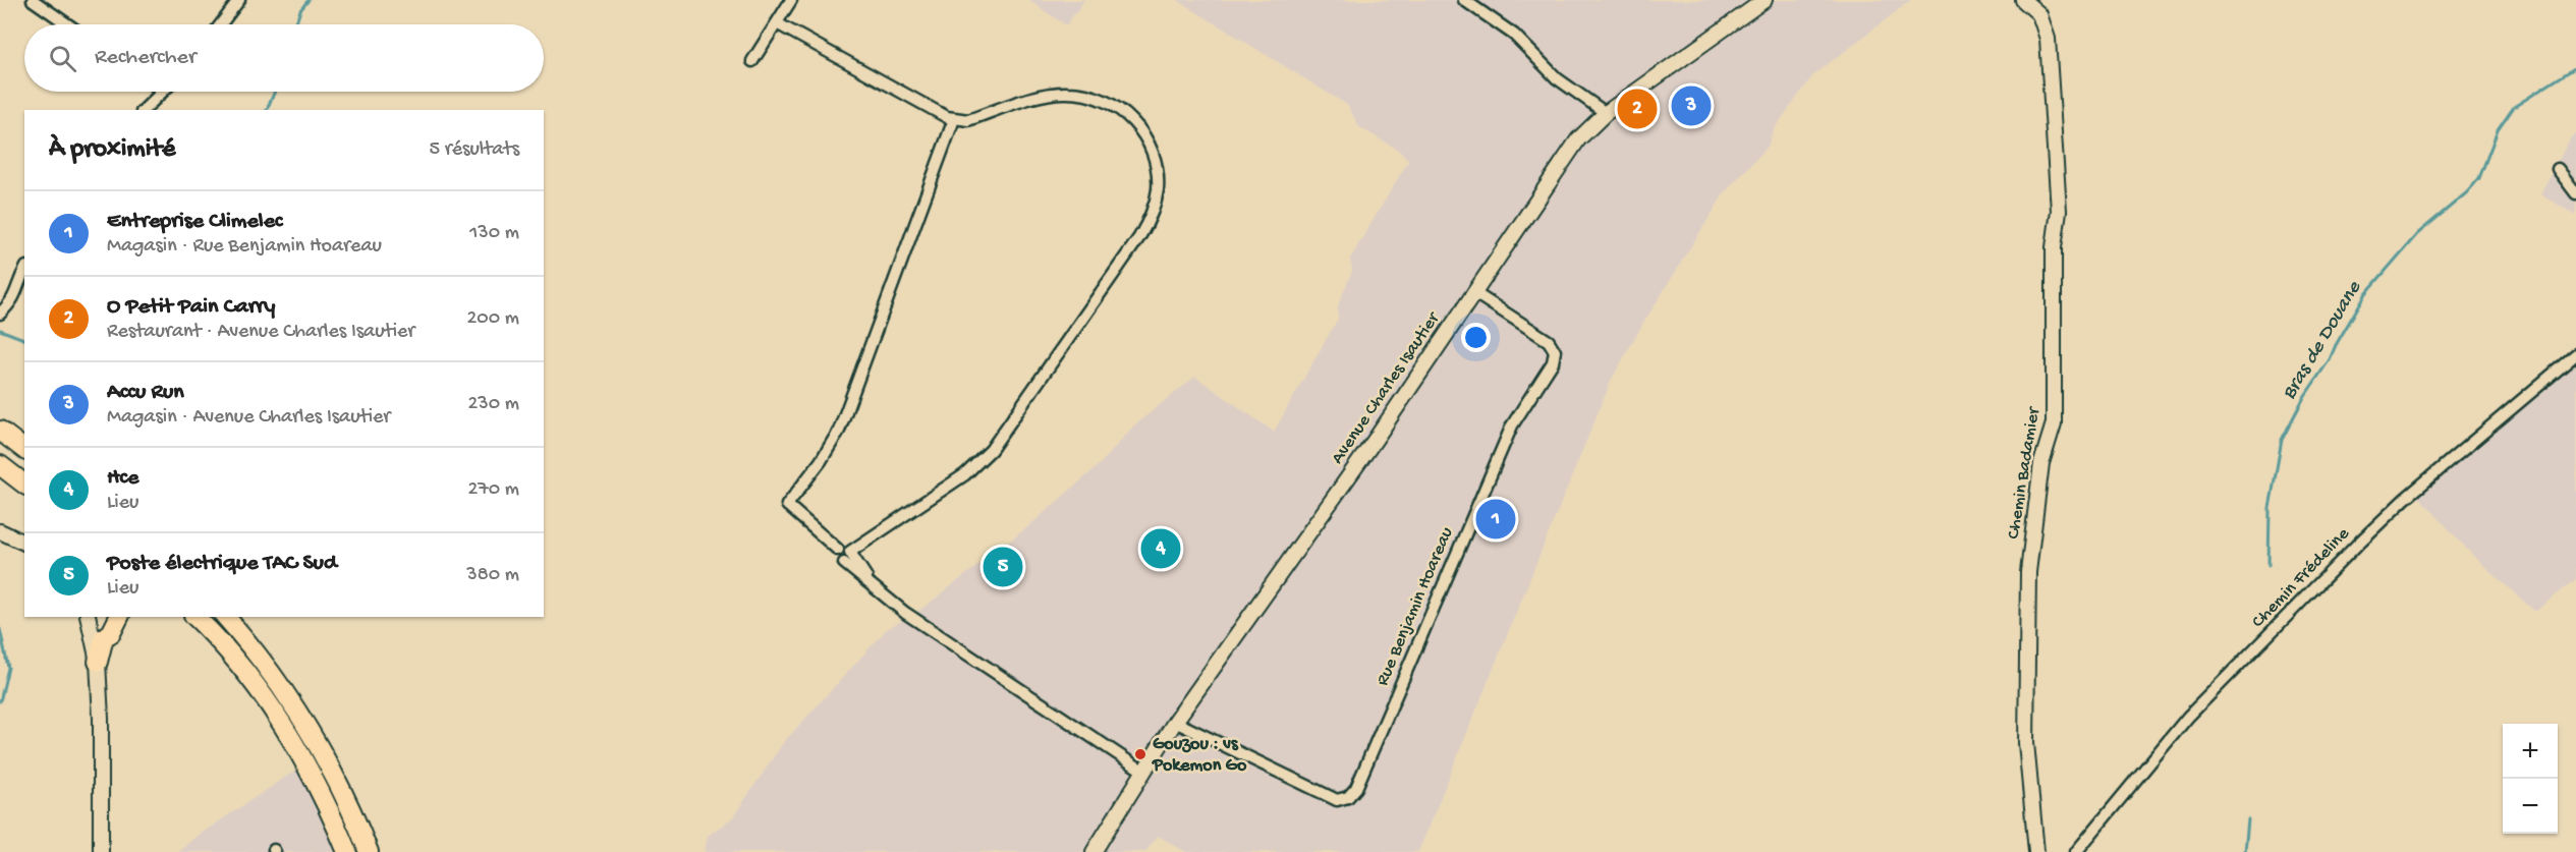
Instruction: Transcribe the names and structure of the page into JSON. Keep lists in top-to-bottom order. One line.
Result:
{"streets":{"street":["Avenue Charles Isautier","Chemin Badamier","Chemin Frédeline","Rue Benjamin Hoareau"]},"crossings":[["Avenue Charles Isautier","Rue Benjamin Hoareau"]],"water":["Bras de Douane"],"places":["Gouzou : vs Pokemon Go"],"page":{"search":"Rechercher","pins":["3","2","1","4","5"],"heading":["À proximité","5 résultats"],"list":[{"mark":"1","name":"Entreprise Climelec","note":"Magasin · Rue Benjamin Hoareau","value":"130 m"},{"mark":"2","name":"O Petit Pain Carry","note":"Restaurant · Avenue Charles Isautier","value":"200 m"},{"mark":"3","name":"Accu Run","note":"Magasin · Avenue Charles Isautier","value":"230 m"},{"mark":"4","name":"Hce","note":"Lieu","value":"270 m"},{"mark":"5","name":"Poste électrique TAC Sud","note":"Lieu","value":"380 m"}],"map_buttons":["+","−"]}}
